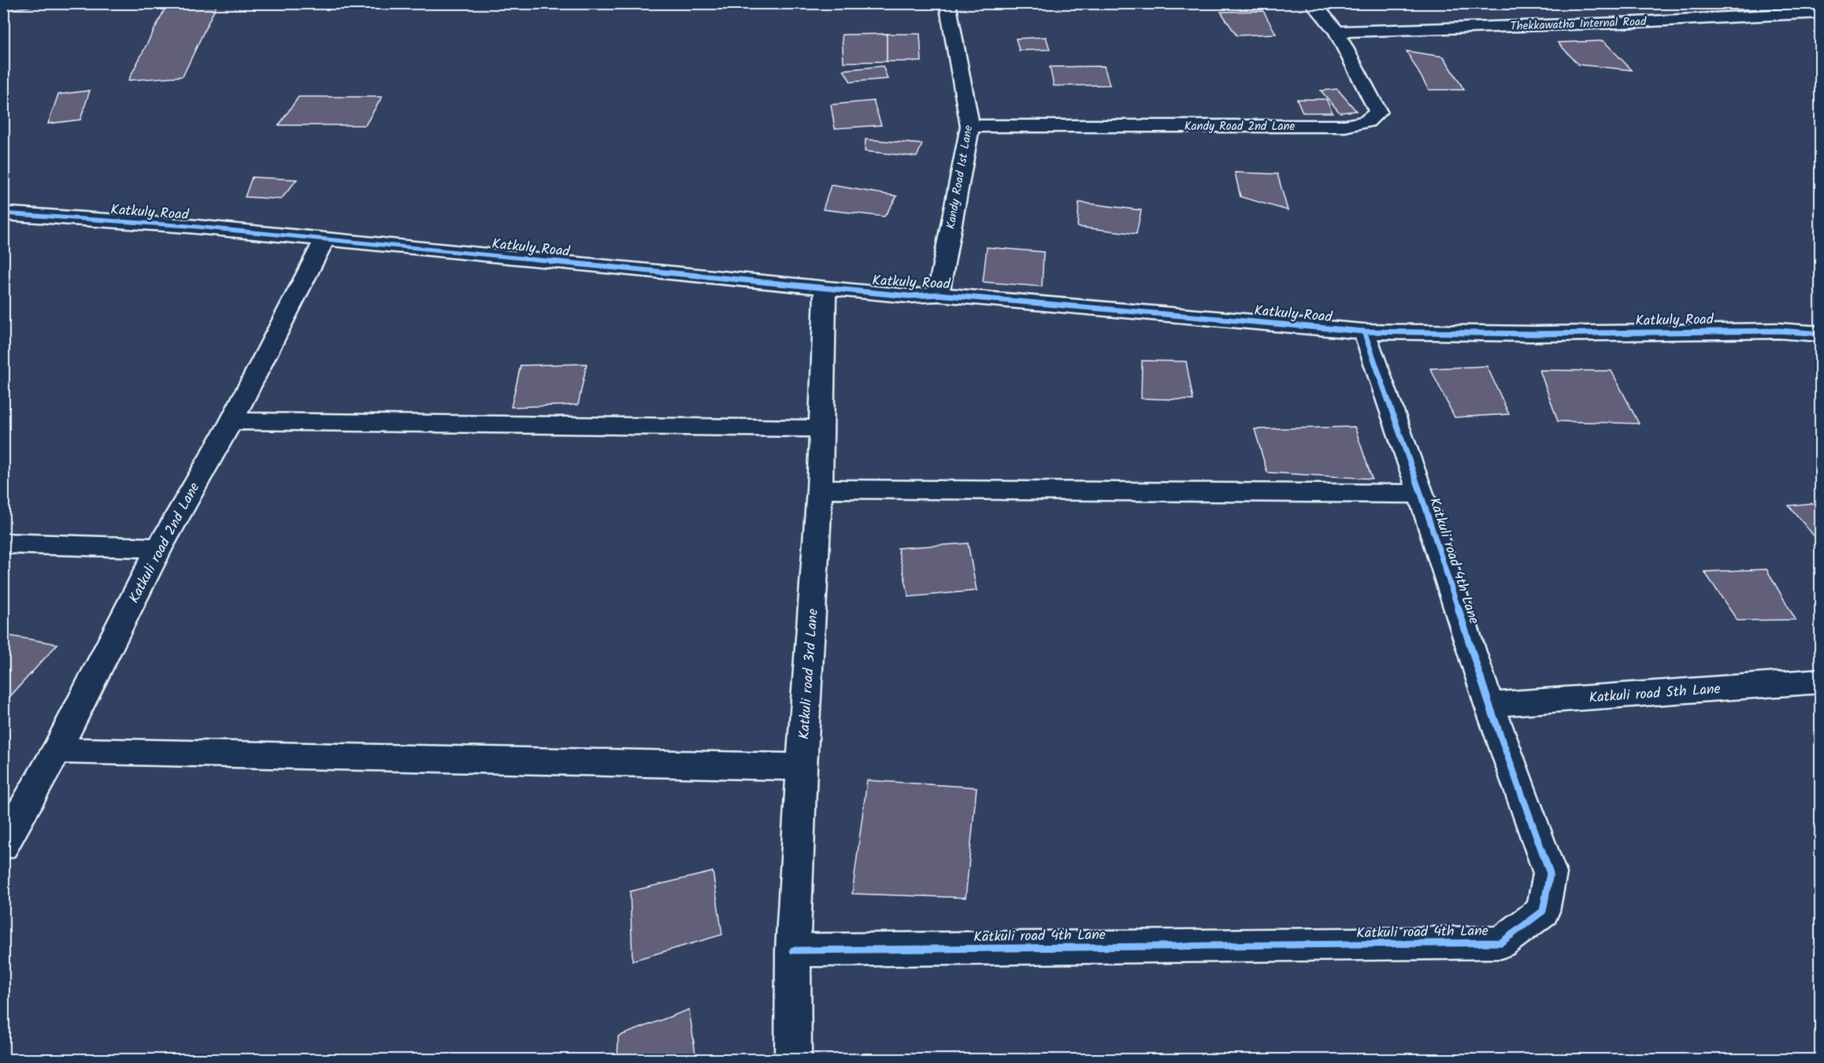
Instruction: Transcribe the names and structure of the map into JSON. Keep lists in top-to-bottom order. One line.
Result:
{"streets":{"street":["Thekkawatha Internal Road","Kandy Road 2nd Lane","Kandy Road 1st Lane","Katkuly Road","Katkuli road 2nd Lane","Katkuli road 4th Lane","Katkuli road 3rd Lane","Katkuli road 5th Lane"]},"crossings":[["Thekkawatha Internal Road","Kandy Road 2nd Lane"],["Kandy Road 2nd Lane","Kandy Road 1st Lane"],["Kandy Road 1st Lane","Katkuly Road"],["Katkuly Road","Katkuli road 2nd Lane"],["Katkuly Road","Katkuli road 4th Lane"],["Katkuly Road","Katkuli road 3rd Lane"],["Katkuli road 4th Lane","Katkuli road 3rd Lane"],["Katkuli road 4th Lane","Katkuli road 5th Lane"]]}
